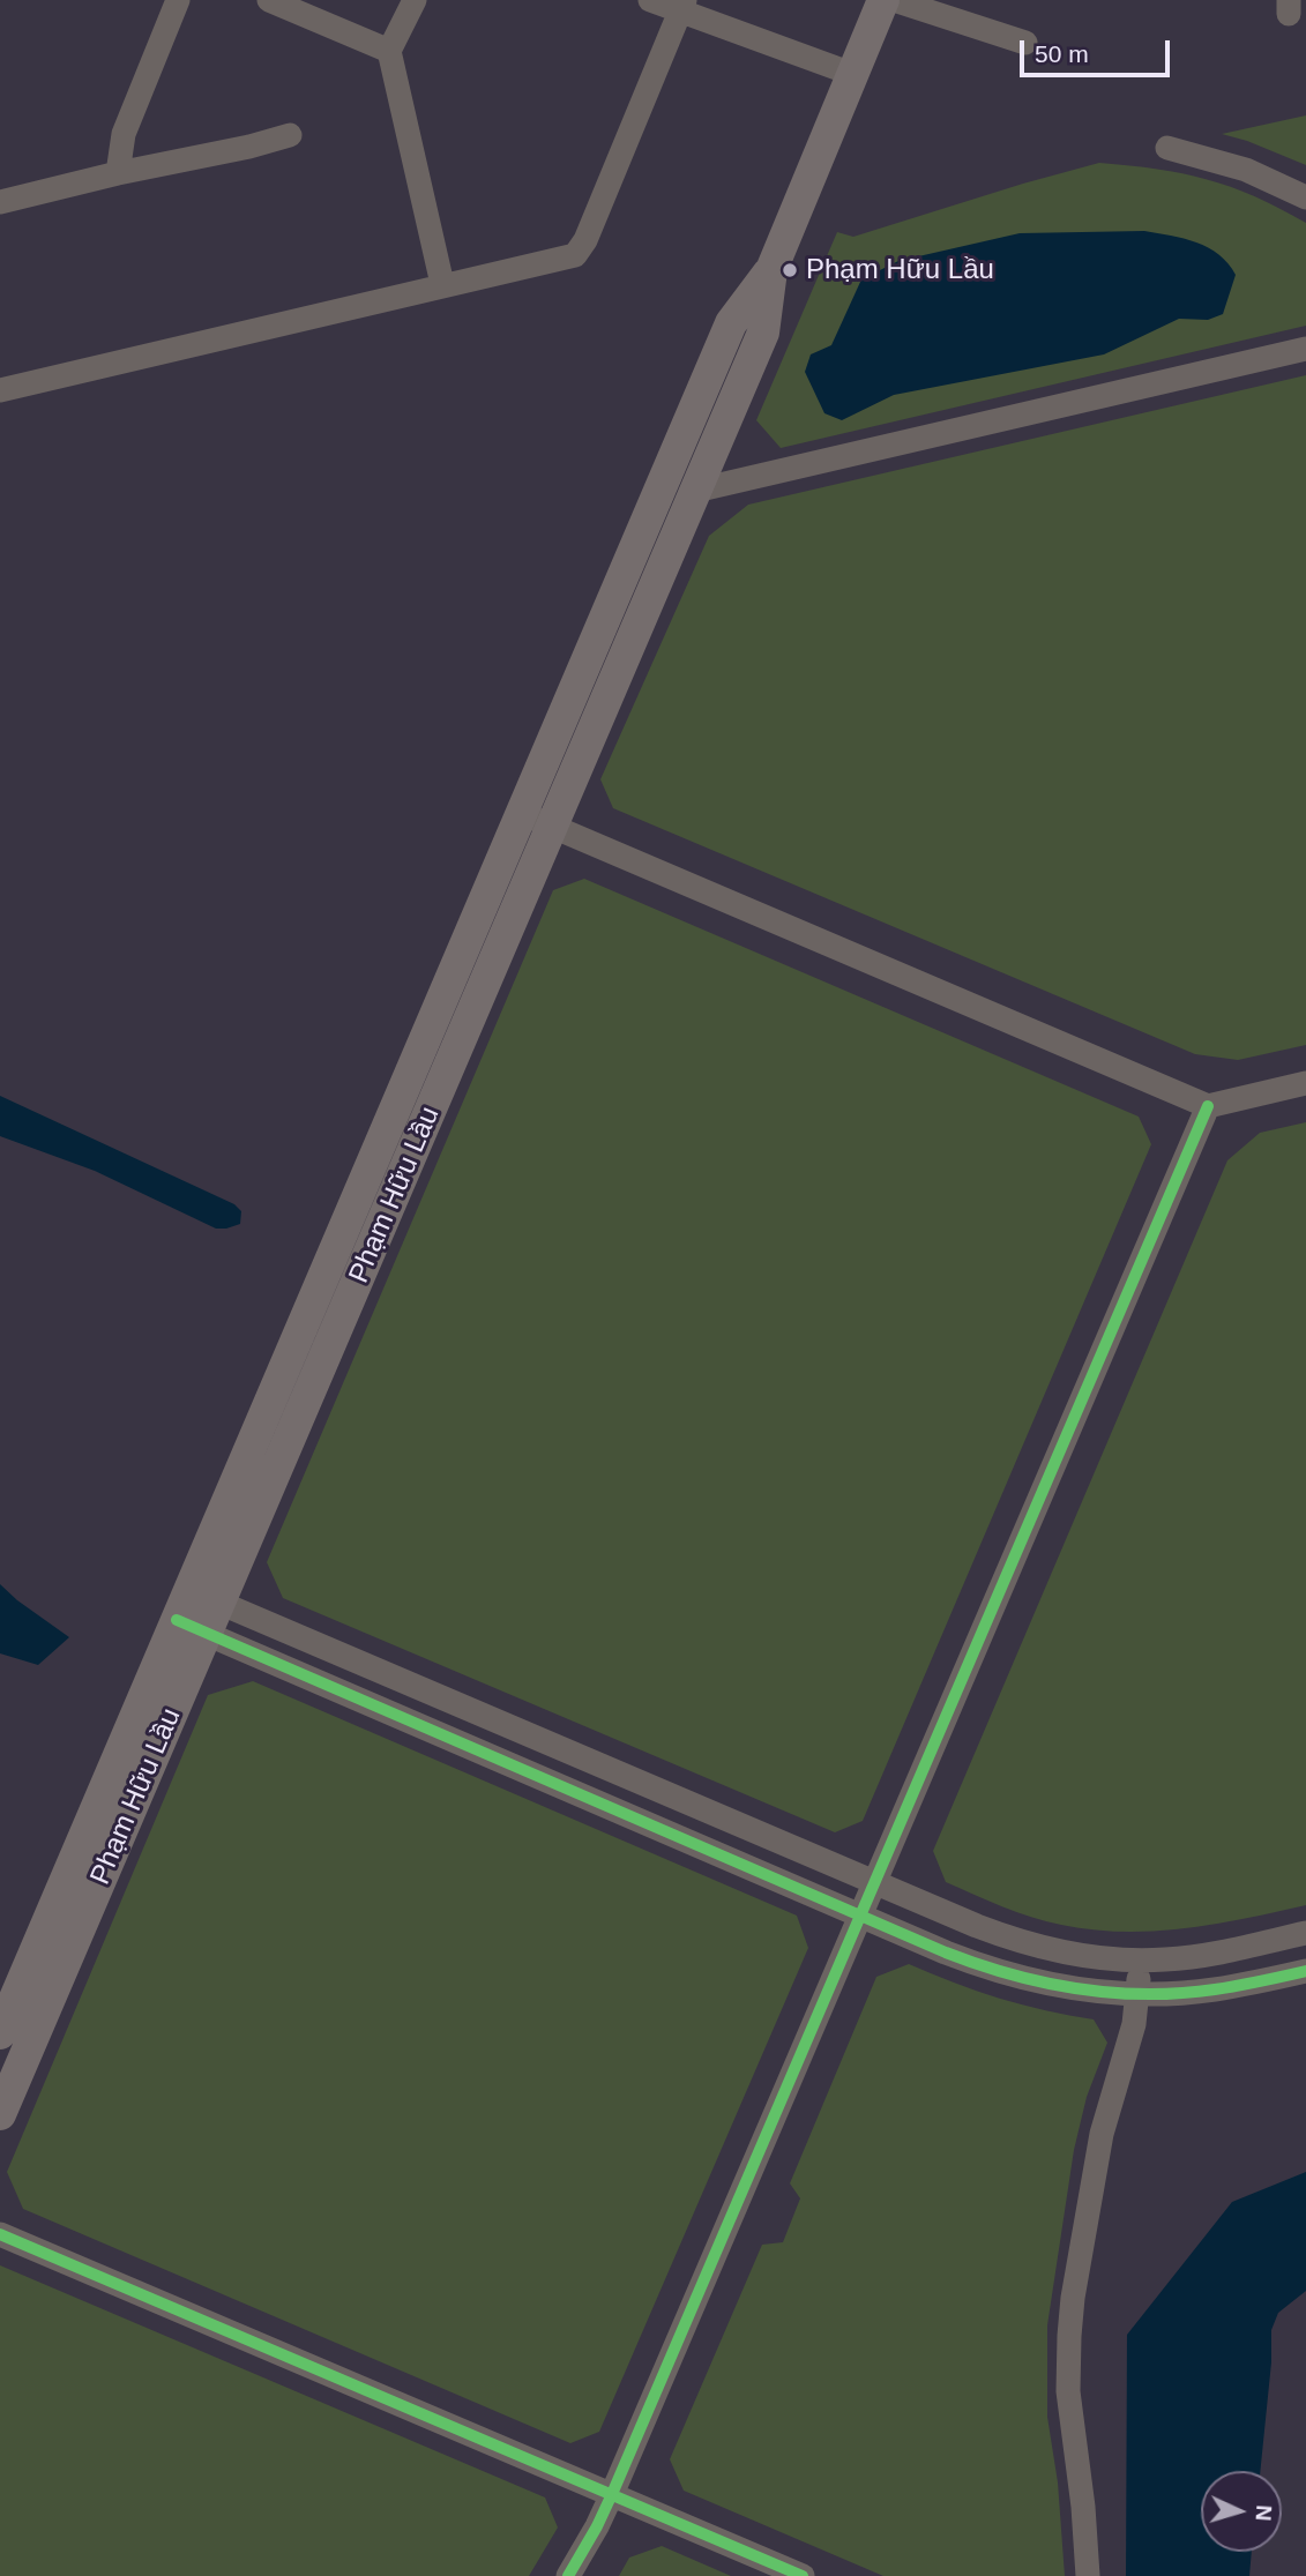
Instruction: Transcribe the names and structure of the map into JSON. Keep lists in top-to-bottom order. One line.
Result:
{"streets":{"main road":["Phạm Hữu Lầu"]},"places":["Phạm Hữu Lầu"],"scale_bar":"50 m","north":"right"}
